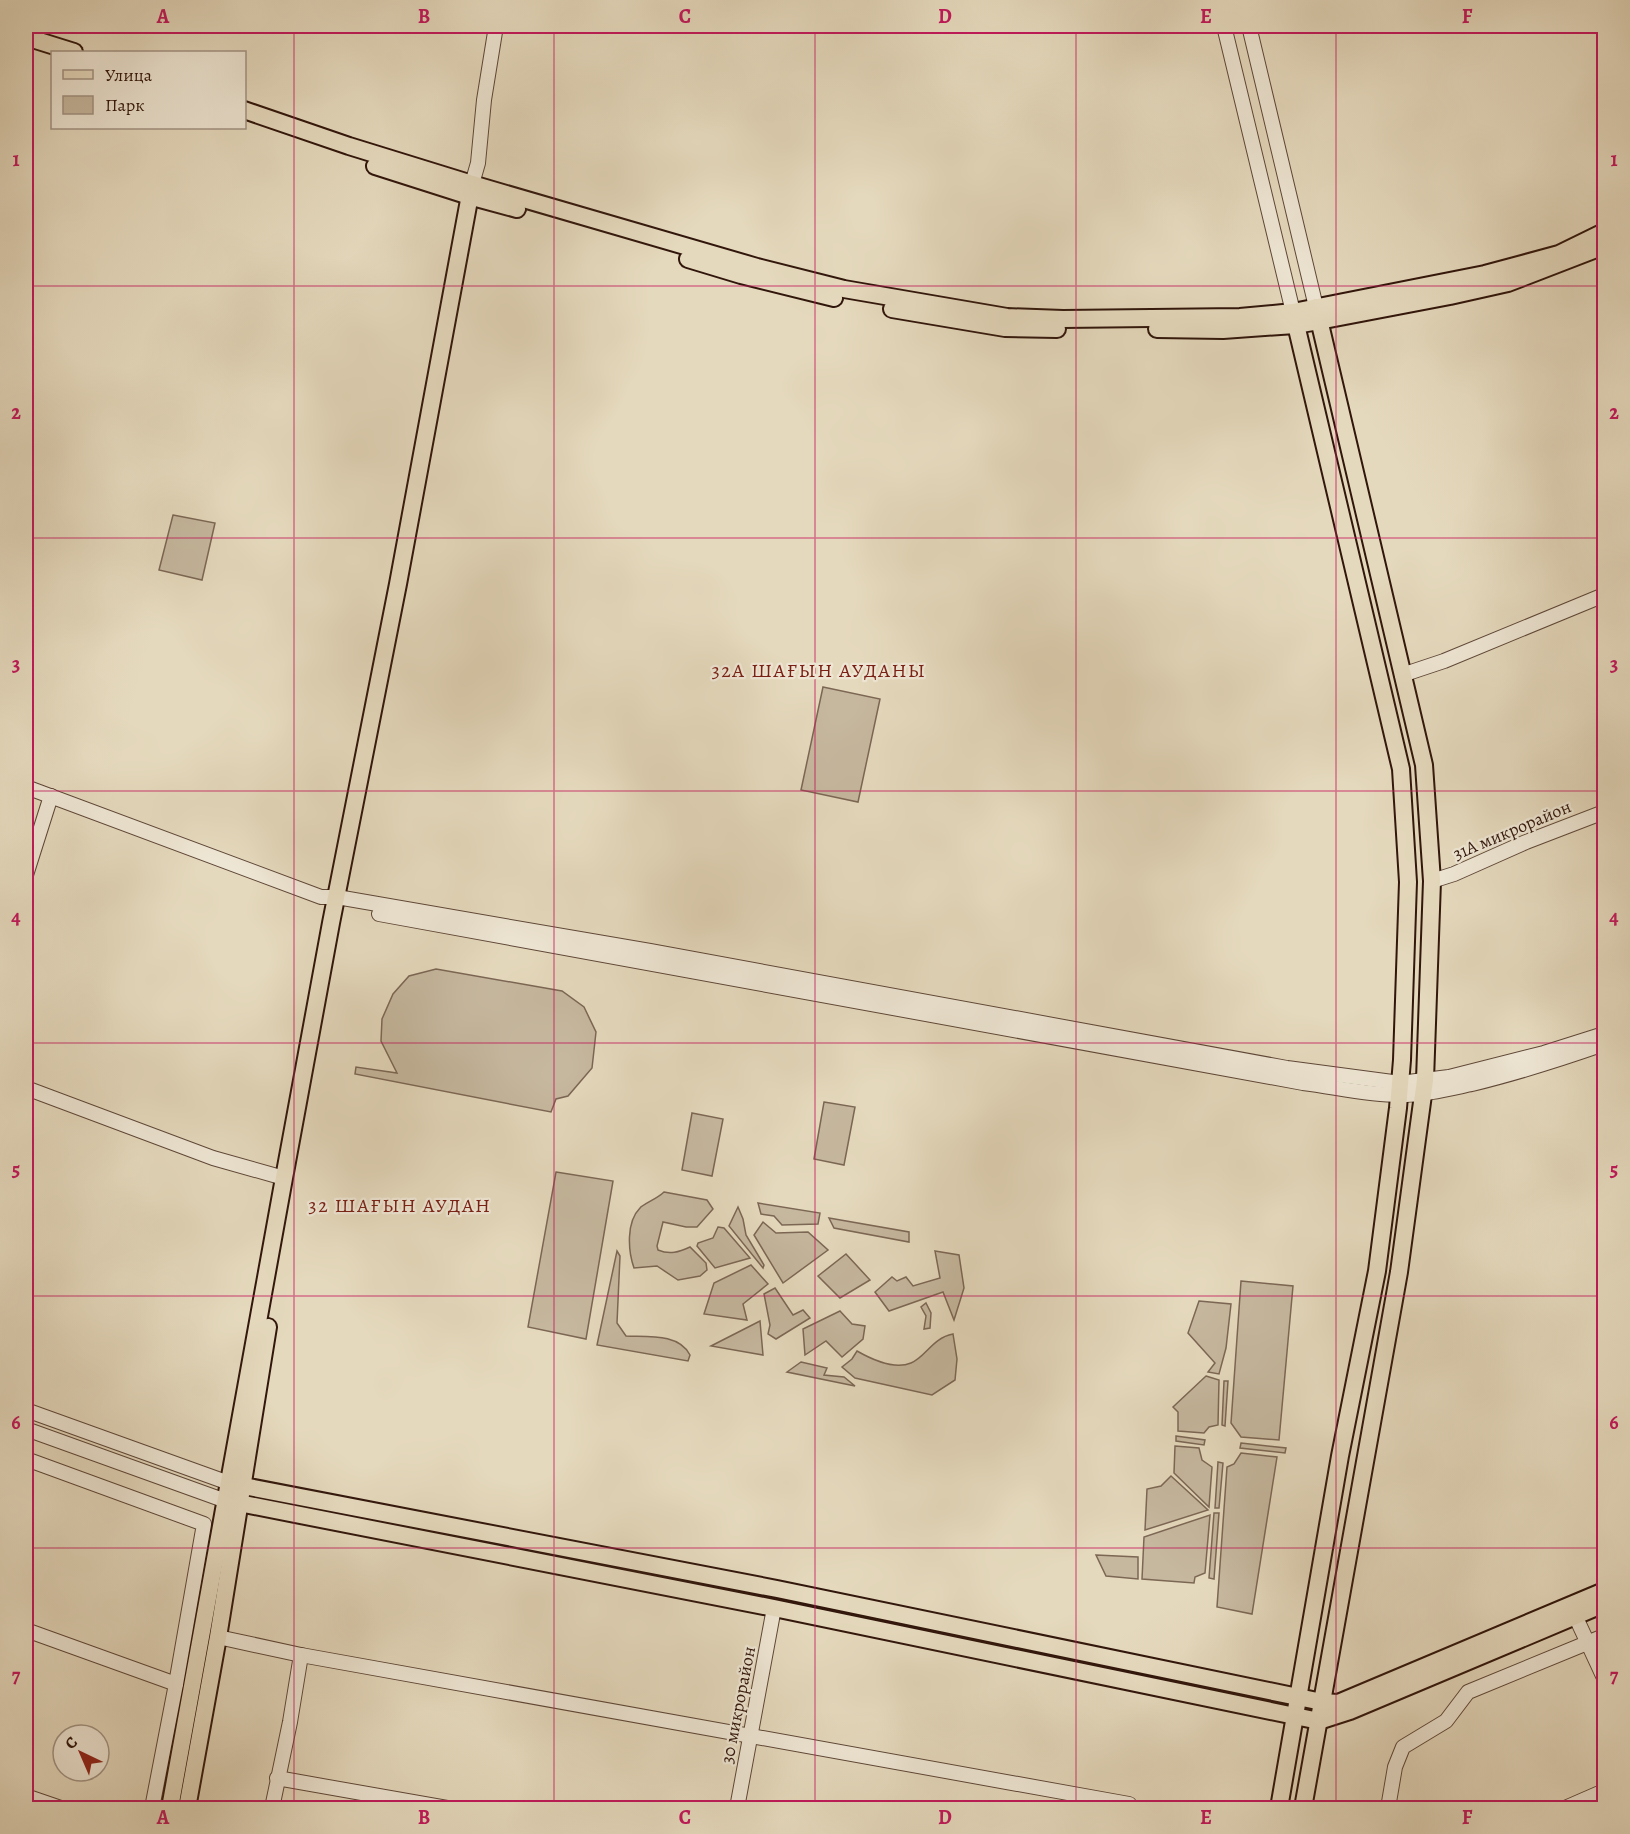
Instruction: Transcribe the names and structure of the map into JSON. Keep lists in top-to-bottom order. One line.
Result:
{"streets":{"street":["31А микрорайон","30 микрорайон"]},"districts":["32А ШАҒЫН АУДАНЫ","32 ШАҒЫН АУДАН"],"legend":["Улица","Парк"],"north":"top left","grid":{"columns":["A","B","C","D","E","F"],"rows":["1","2","3","4","5","6","7"]}}
